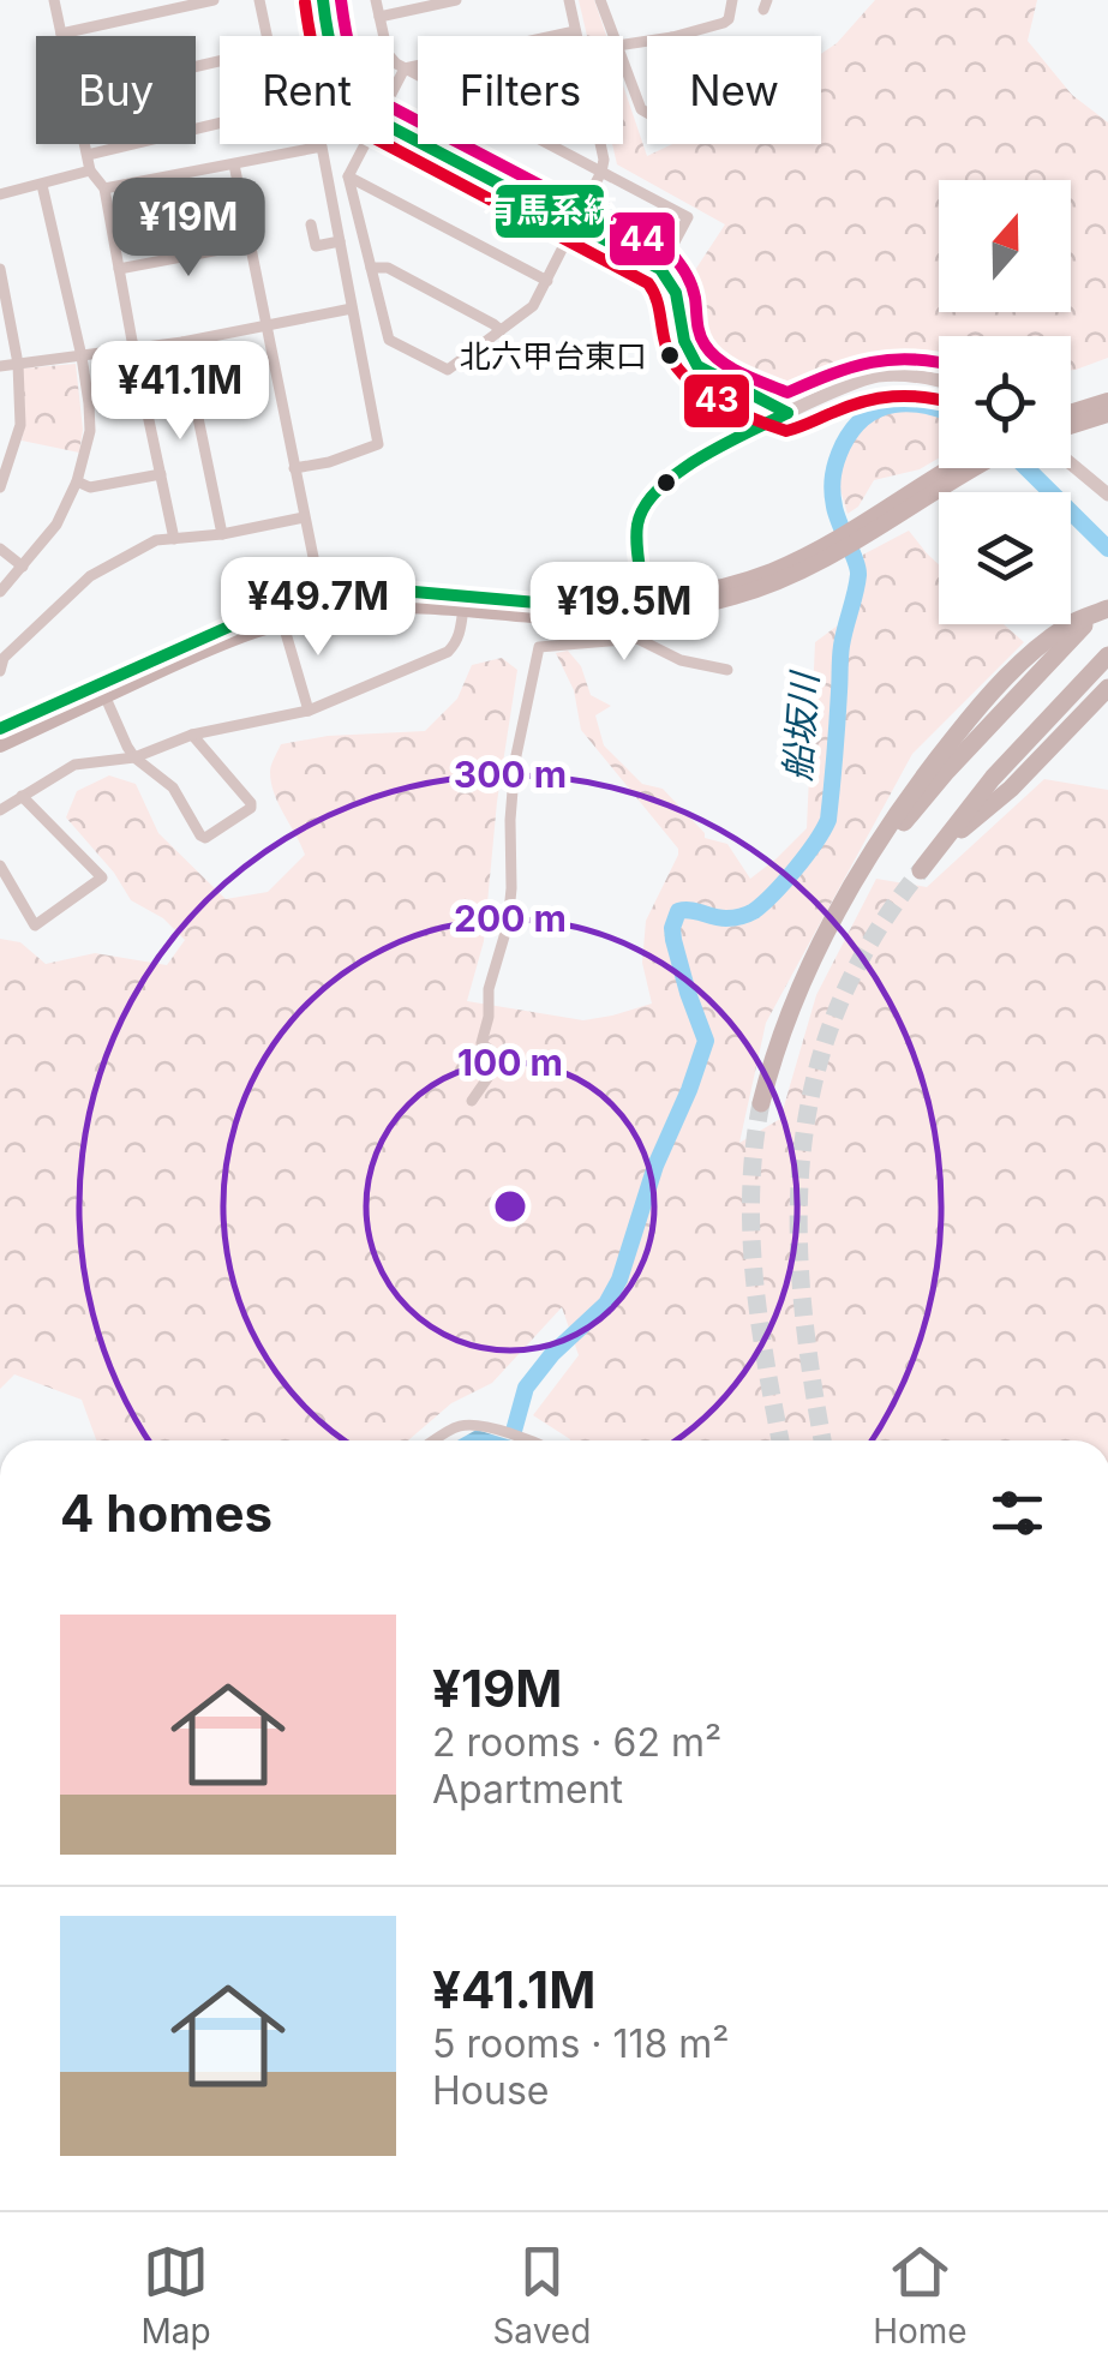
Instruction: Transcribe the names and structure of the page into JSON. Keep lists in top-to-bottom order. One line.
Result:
{"water":["船坂川"],"places":["北六甲台東口"],"lines":["transit line 有馬系統","transit line 44","transit line 43"],"north":"top","page":{"chip":["Buy","Rent","Filters","New"],"price":["¥19M","¥41.1M","¥49.7M","¥19.5M"],"heading":"4 homes","list":[{"name":"¥19M","note":"2 rooms · 62 m² · Apartment"},{"name":"¥41.1M","note":"5 rooms · 118 m² · House"}],"tabs":["Map","Saved","Home"]},"rings":["300 m","200 m","100 m"]}
